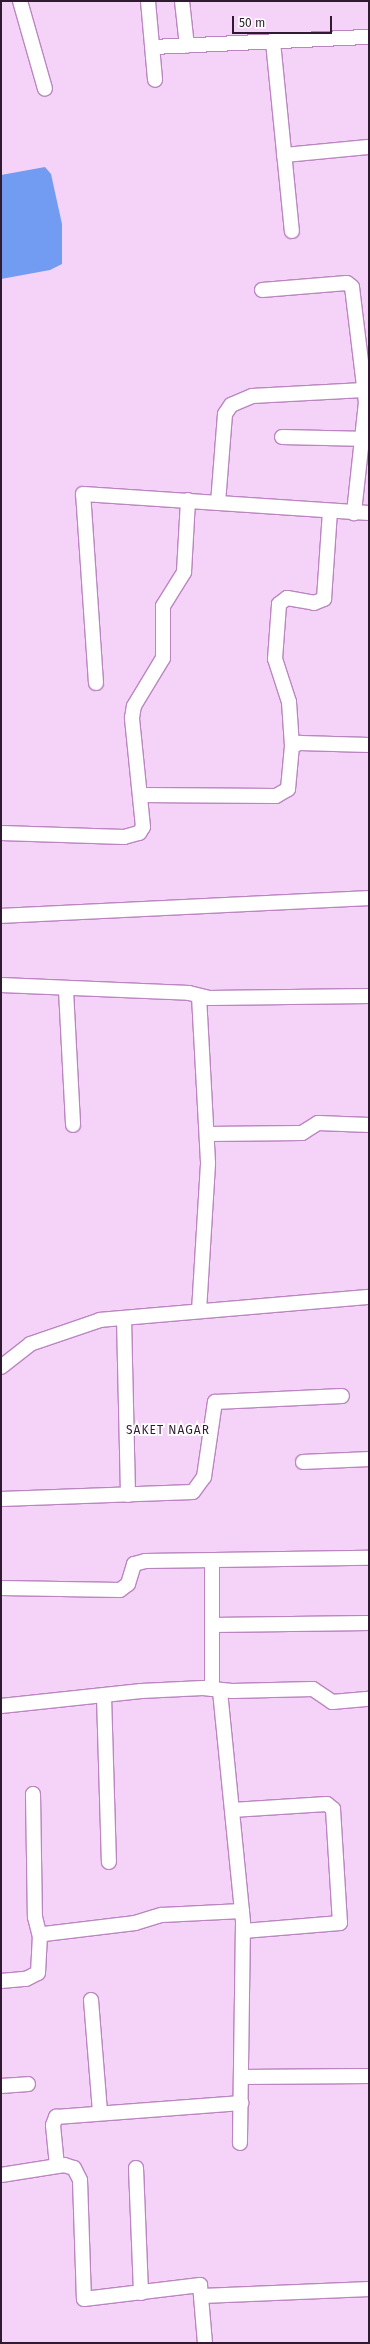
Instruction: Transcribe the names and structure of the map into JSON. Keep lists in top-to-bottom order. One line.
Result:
{"districts":["SAKET NAGAR"],"scale_bar":"50 m"}
